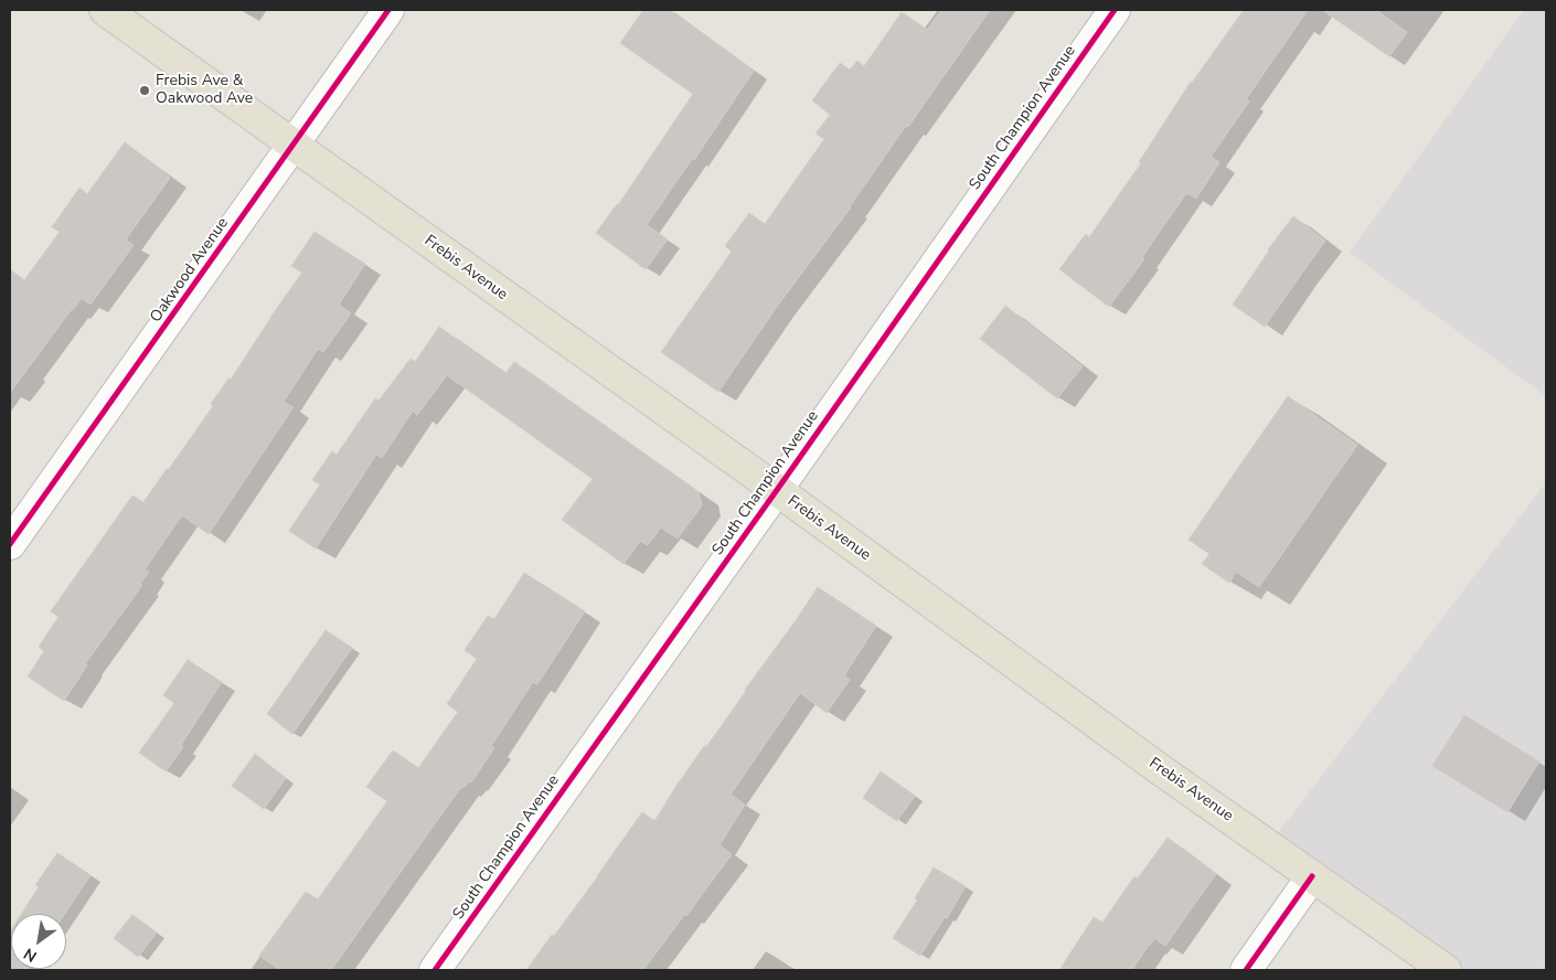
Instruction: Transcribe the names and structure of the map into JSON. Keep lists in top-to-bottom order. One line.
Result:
{"streets":{"main road":["Frebis Avenue"],"street":["South Champion Avenue","Oakwood Avenue"]},"crossings":[["South Champion Avenue","Frebis Avenue"],["Frebis Avenue","Oakwood Avenue"]],"places":["Frebis Ave & Oakwood Ave"],"north":"bottom left"}
